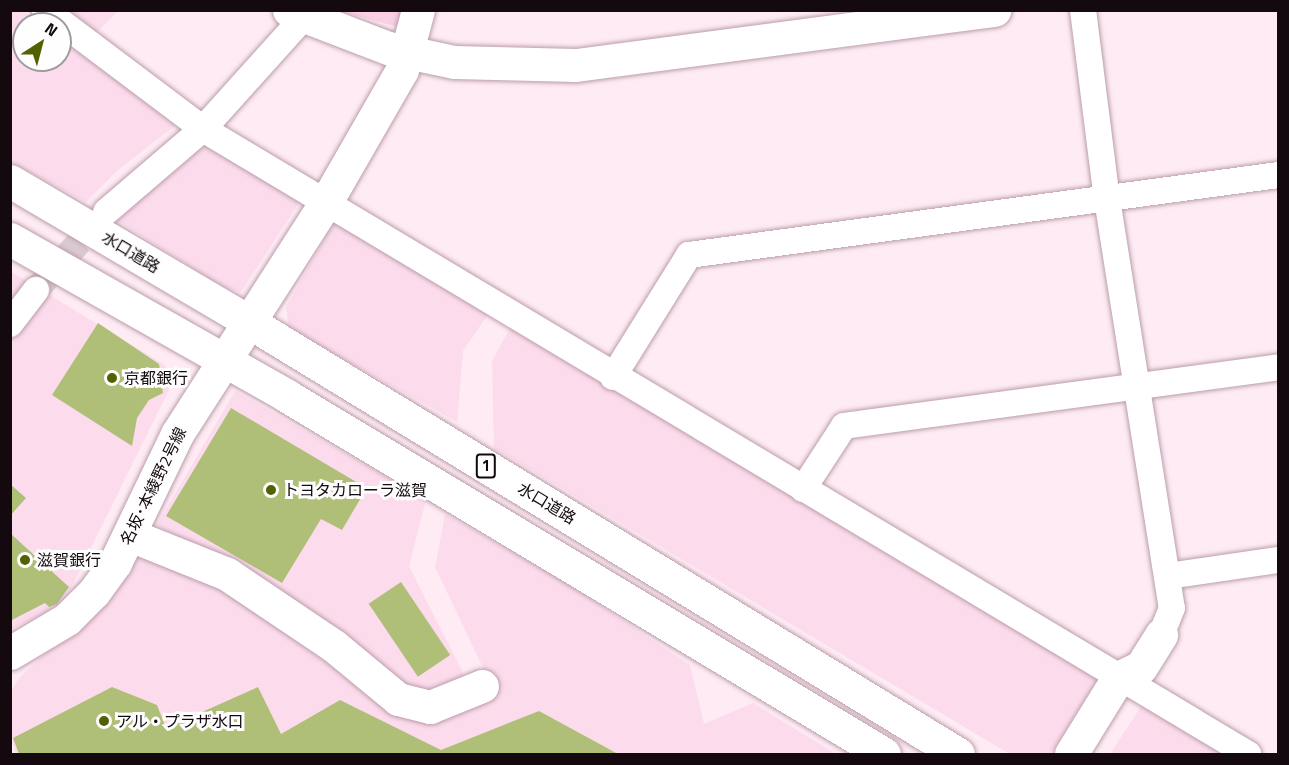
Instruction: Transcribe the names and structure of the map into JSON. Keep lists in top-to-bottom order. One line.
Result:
{"streets":{"main road":["水口道路","1","名坂･本綾野2号線"]},"crossings":[["水口道路","名坂･本綾野2号線"]],"places":["京都銀行","トヨタカローラ滋賀","滋賀銀行","アル・プラザ水口"],"north":"top right"}
